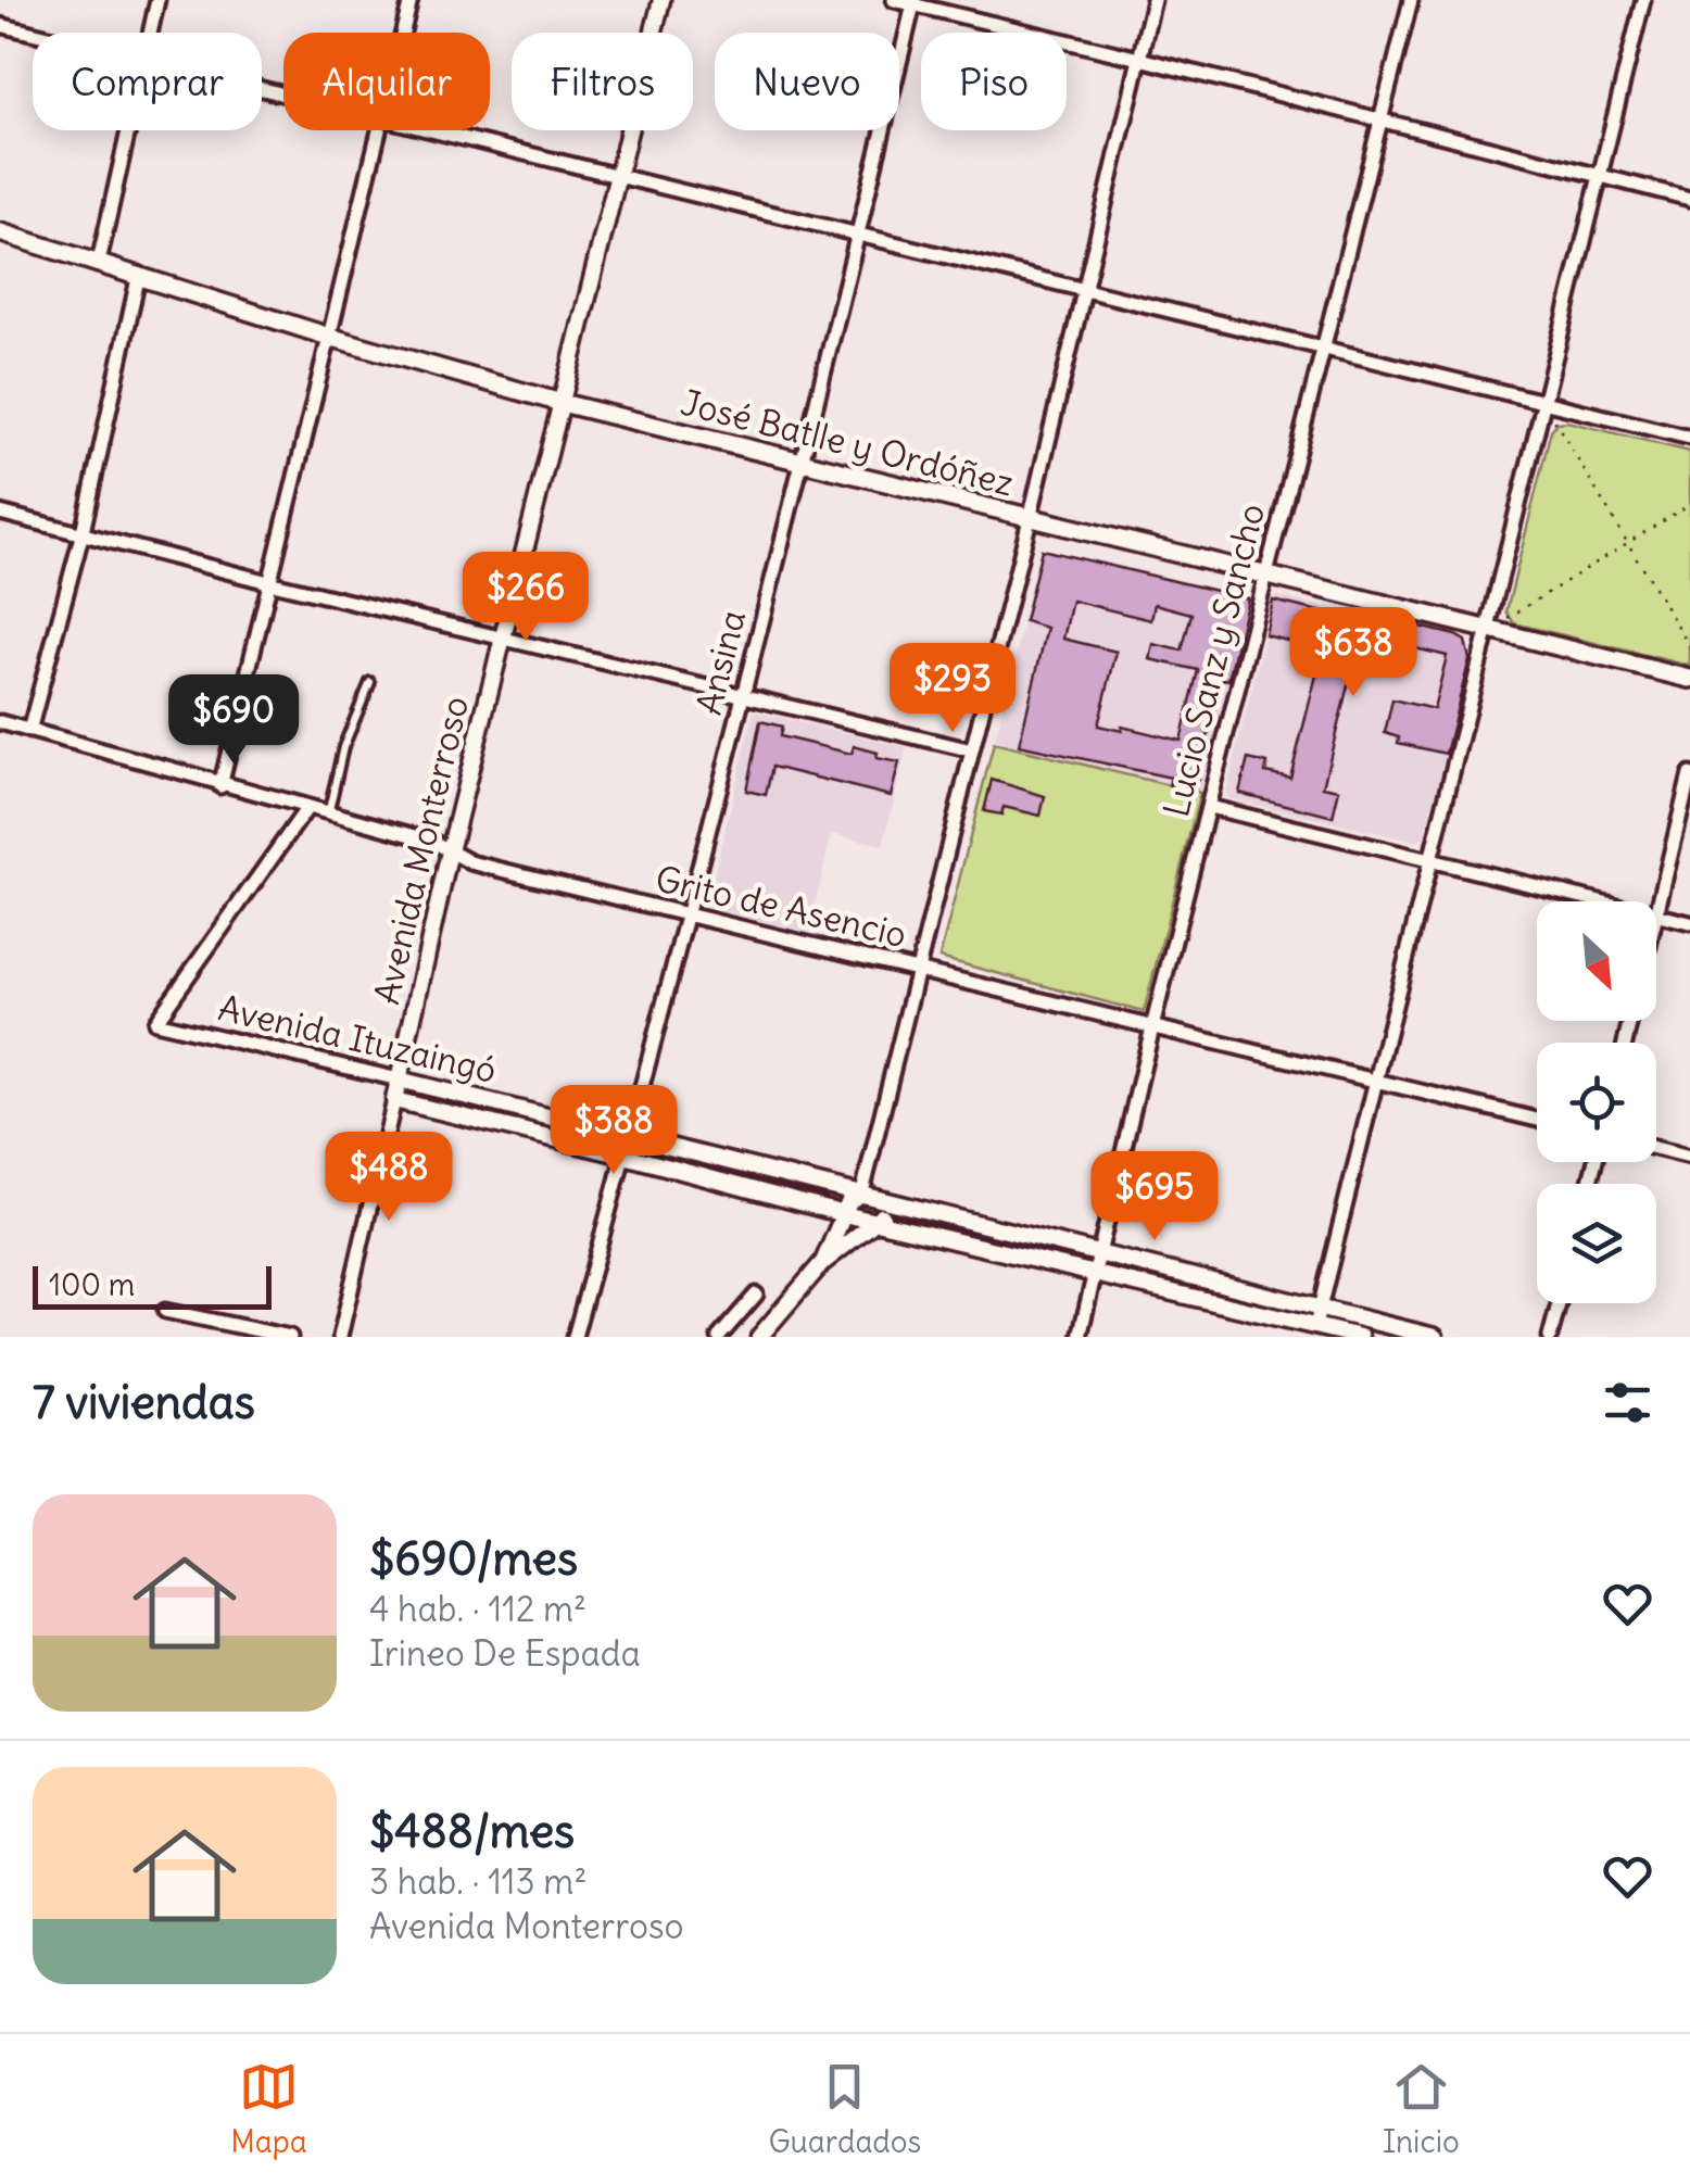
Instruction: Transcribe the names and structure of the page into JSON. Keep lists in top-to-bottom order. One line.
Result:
{"streets":{"main road":["José Batlle y Ordóñez"],"street":["Lucio Sanz y Sancho","Ansina","Avenida Monterroso","Grito de Asencio","Avenida Ituzaingó"]},"crossings":[["José Batlle y Ordóñez","Lucio Sanz y Sancho"],["José Batlle y Ordóñez","Ansina"],["José Batlle y Ordóñez","Avenida Monterroso"],["Lucio Sanz y Sancho","Grito de Asencio"],["Lucio Sanz y Sancho","Avenida Ituzaingó"],["Ansina","Grito de Asencio"],["Ansina","Avenida Ituzaingó"],["Avenida Monterroso","Grito de Asencio"],["Avenida Monterroso","Avenida Ituzaingó"],["Grito de Asencio","Avenida Ituzaingó"]],"scale_bar":"100 m","north":"bottom right","page":{"chip":["Comprar","Alquilar","Filtros","Nuevo","Piso"],"price":["$266","$638","$293","$690","$388","$488","$695"],"scale":"100 m","heading":"7 viviendas","list":[{"name":"$690/mes","note":"4 hab. · 112 m² · Irineo De Espada"},{"name":"$488/mes","note":"3 hab. · 113 m² · Avenida Monterroso"}],"tabs":["Mapa","Guardados","Inicio"]}}
